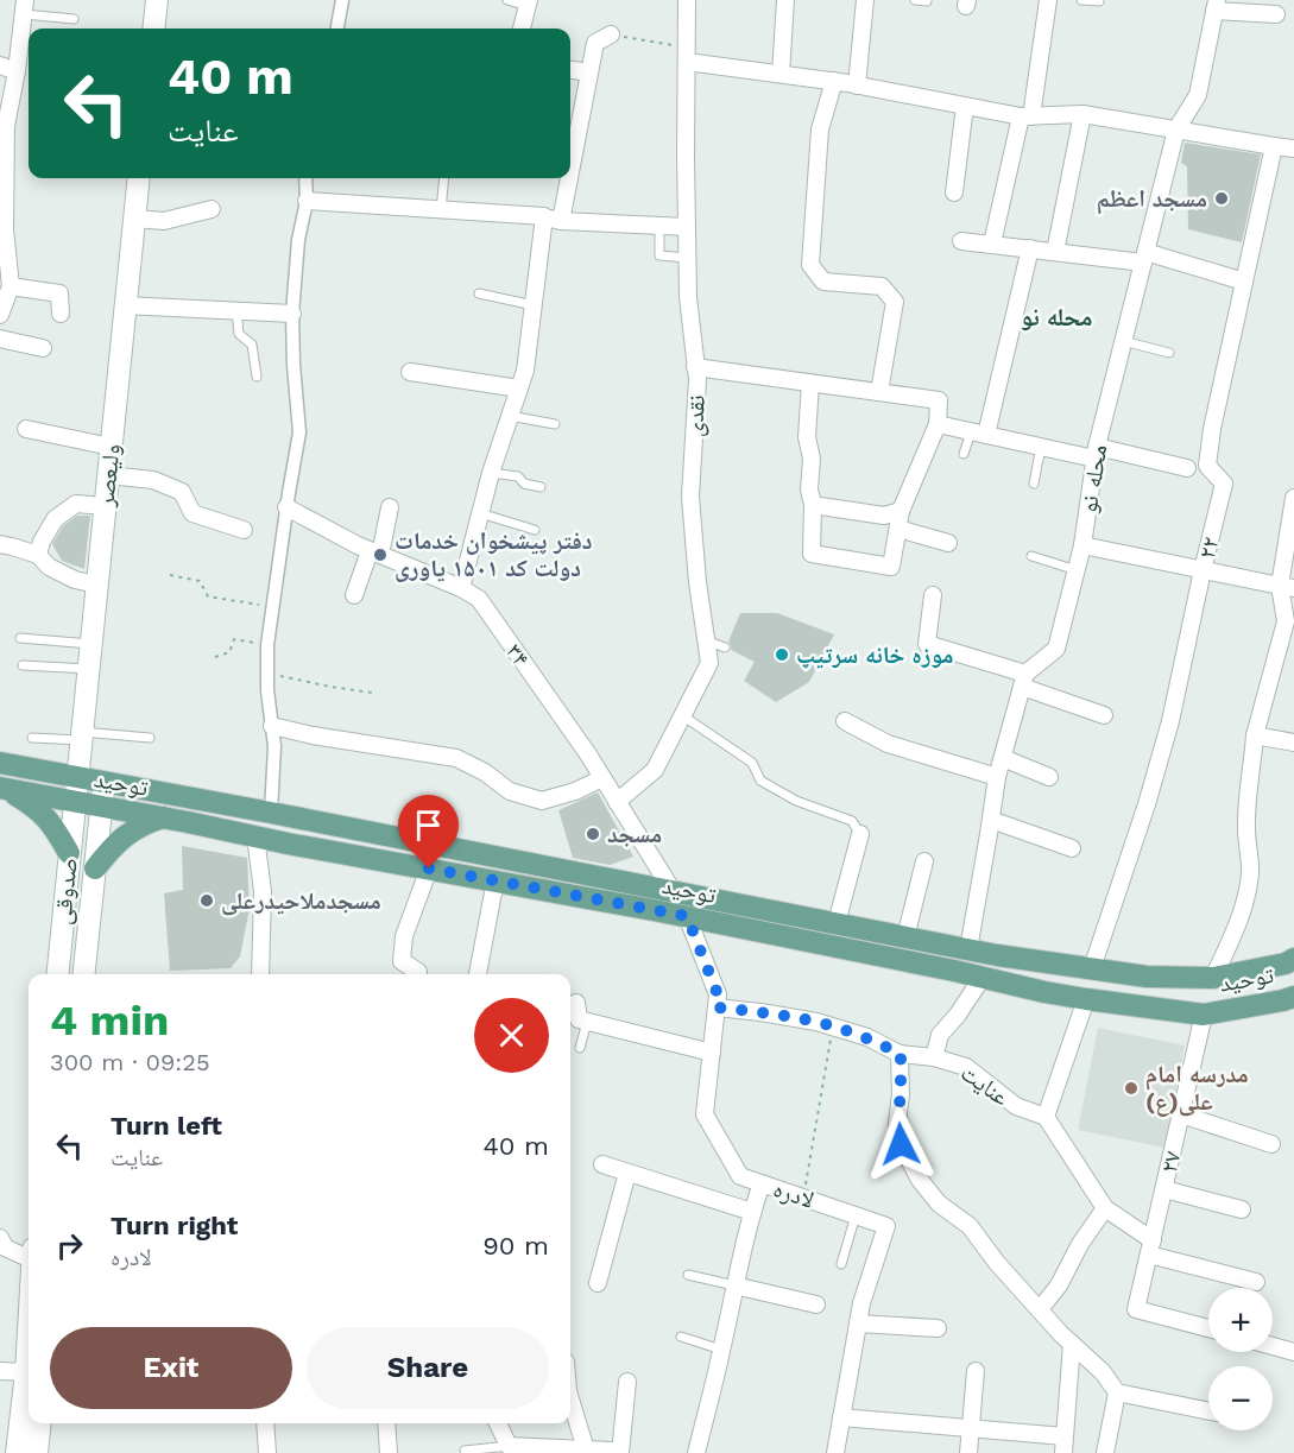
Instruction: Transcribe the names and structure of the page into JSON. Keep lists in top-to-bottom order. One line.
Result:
{"streets":{"main road":["ولیعصر","توحید","صدوقی"],"street":["نقدی","محله نو","۲۲","۳۴","عنایت","۲۷","لادره"]},"crossings":[["نقدی","۳۴"],["ولیعصر","توحید"],["ولیعصر","صدوقی"],["۲۲","توحید"],["۳۴","توحید"],["توحید","صدوقی"],["توحید","۲۷"],["توحید","لادره"],["عنایت","لادره"]],"districts":["محله نو"],"places":["مسجد اعظم","دفتر پیشخوان خدمات دولت کد ۱۵۰۱ یاوری","موزه خانه سرتیپ","مسجد","مسجدملاحیدرعلی","مدرسه امام علی(ع)"],"page":{"turn":["40 m","عنایت"],"heading":["4 min","300 m · 09:25"],"list":[{"name":"Turn left","note":"عنایت","value":"40 m"},{"name":"Turn right","note":"لادره","value":"90 m"}],"map_buttons":["+","−"],"buttons":["Exit","Share"]}}
